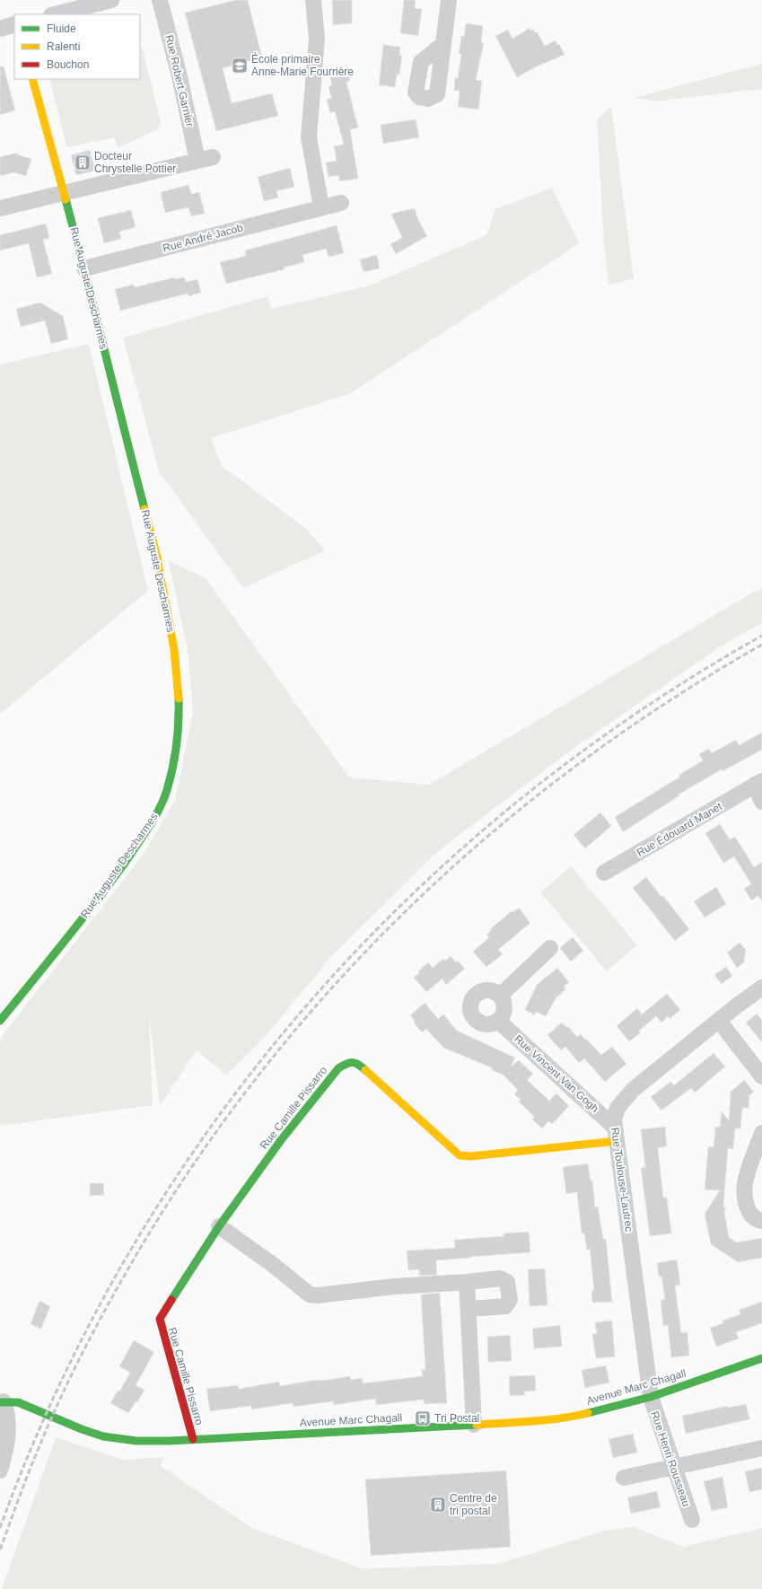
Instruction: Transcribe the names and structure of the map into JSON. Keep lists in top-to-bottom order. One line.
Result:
{"streets":{"street":["Rue Robert Garnier","Rue André Jacob","Rue Auguste Descharmes","Rue Édouard Manet","Rue Vincent Van Gogh","Rue Camille Pissarro","Rue Toulouse-Lautrec","Avenue Marc Chagall","Rue Henri Rousseau"]},"crossings":[["Rue Robert Garnier","Rue Auguste Descharmes"],["Rue André Jacob","Rue Auguste Descharmes"],["Rue Vincent Van Gogh","Rue Camille Pissarro"],["Rue Vincent Van Gogh","Rue Toulouse-Lautrec"],["Rue Camille Pissarro","Rue Toulouse-Lautrec"],["Rue Camille Pissarro","Avenue Marc Chagall"],["Rue Toulouse-Lautrec","Avenue Marc Chagall"],["Rue Toulouse-Lautrec","Rue Henri Rousseau"],["Avenue Marc Chagall","Rue Henri Rousseau"]],"places":{"school or university":["École primaire Anne-Marie Fourrière"],"building":["Docteur Chrystelle Pottier","Centre de tri postal"],"bus stop":["Tri Postal"]},"legend":["Fluide","Ralenti","Bouchon"]}
